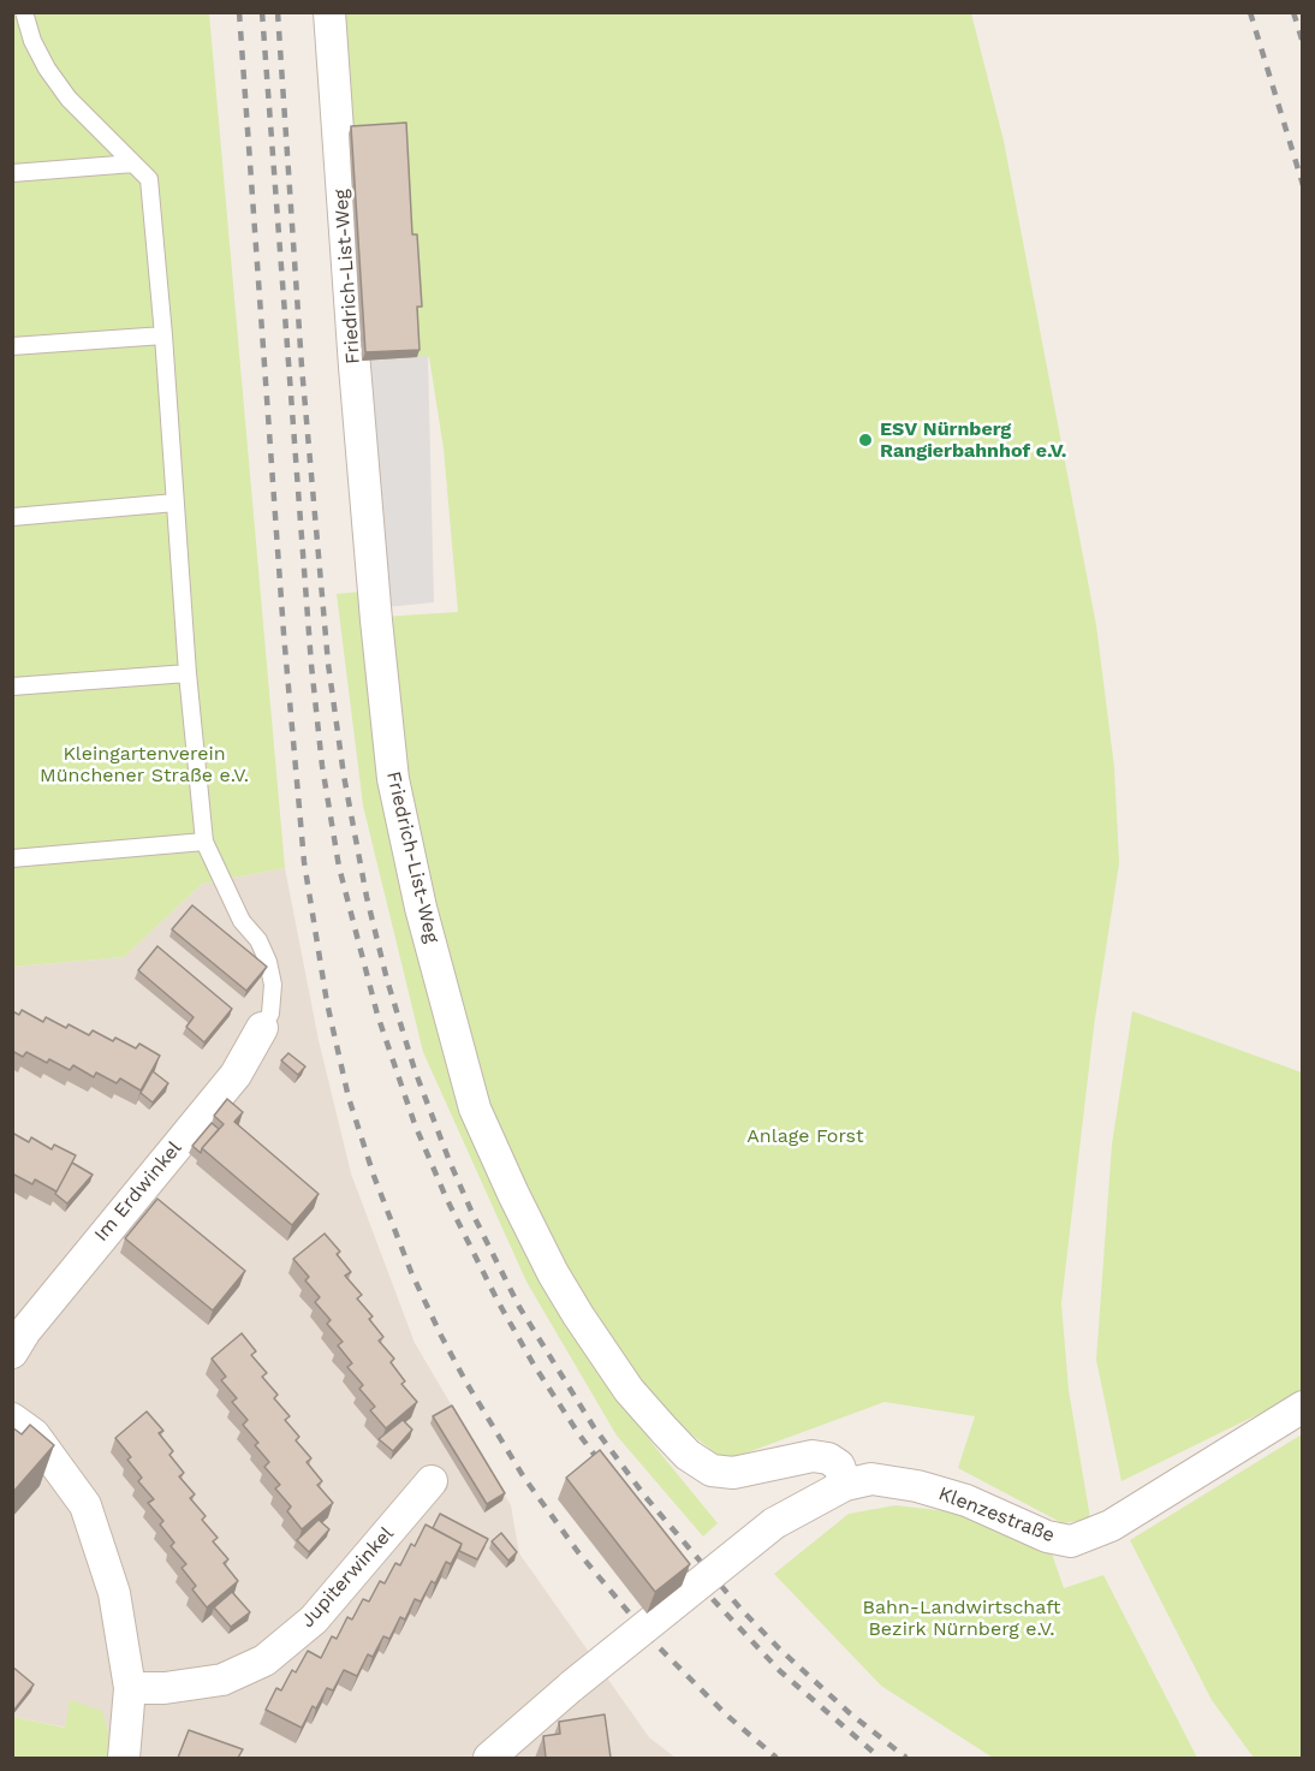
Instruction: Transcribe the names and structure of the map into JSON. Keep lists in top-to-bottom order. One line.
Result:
{"streets":{"street":["Friedrich-List-Weg","Im Erdwinkel","Klenzestraße","Jupiterwinkel"]},"crossings":[["Friedrich-List-Weg","Klenzestraße"]],"parks":["Kleingartenverein Münchener Straße e.V.","Anlage Forst","Bahn-Landwirtschaft Bezirk Nürnberg e.V."],"places":["ESV Nürnberg Rangierbahnhof e.V."]}
